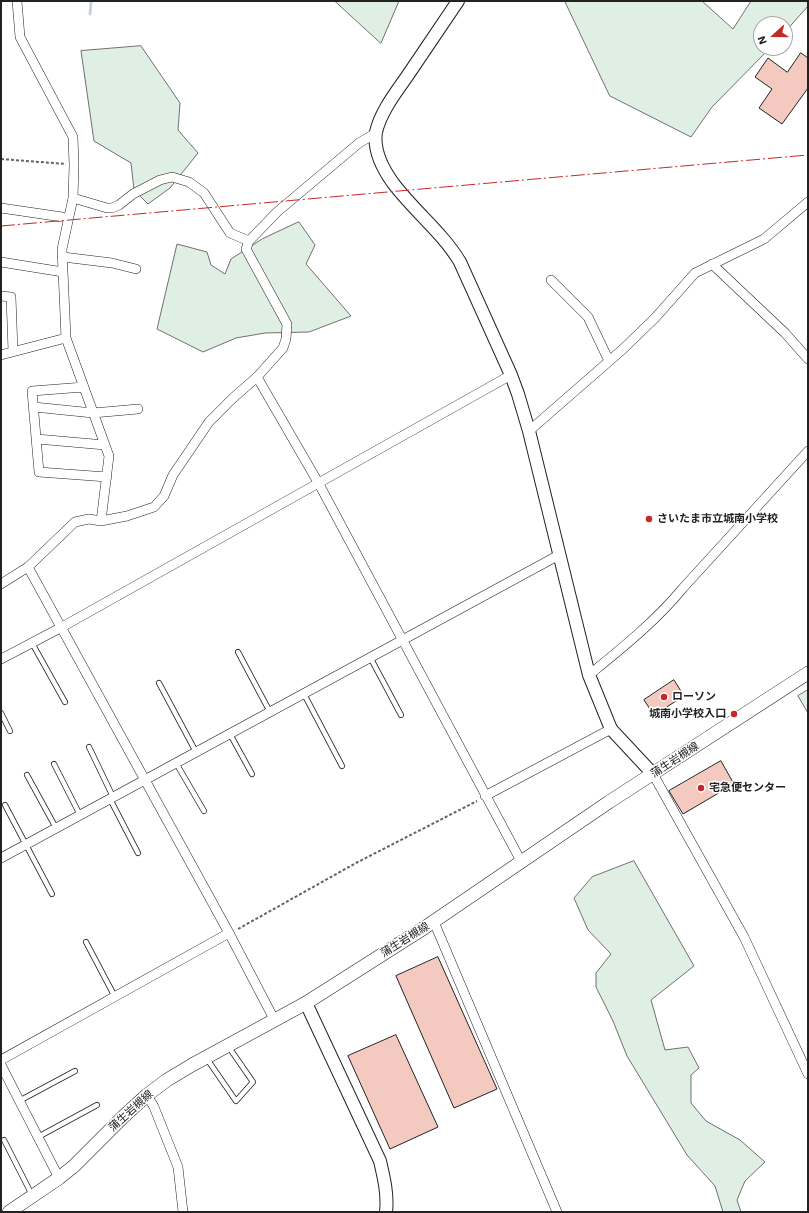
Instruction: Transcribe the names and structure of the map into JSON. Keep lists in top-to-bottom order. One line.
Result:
{"streets":{"main road":["蒲生岩槻線"]},"places":["さいたま市立城南小学校","ローソン","城南小学校入口","宅急便センター"],"north":"left"}
